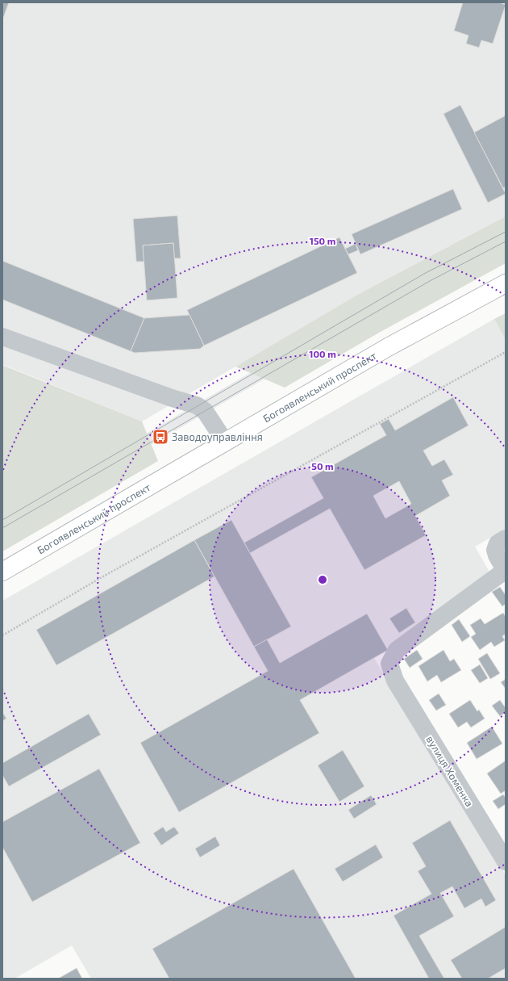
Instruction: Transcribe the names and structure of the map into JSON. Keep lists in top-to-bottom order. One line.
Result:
{"streets":{"main road":["Богоявленський проспект"],"street":["вулиця Хоменка"]},"places":{"bus stop":["Заводоуправління"]},"rings":["150 m","100 m","50 m"]}
